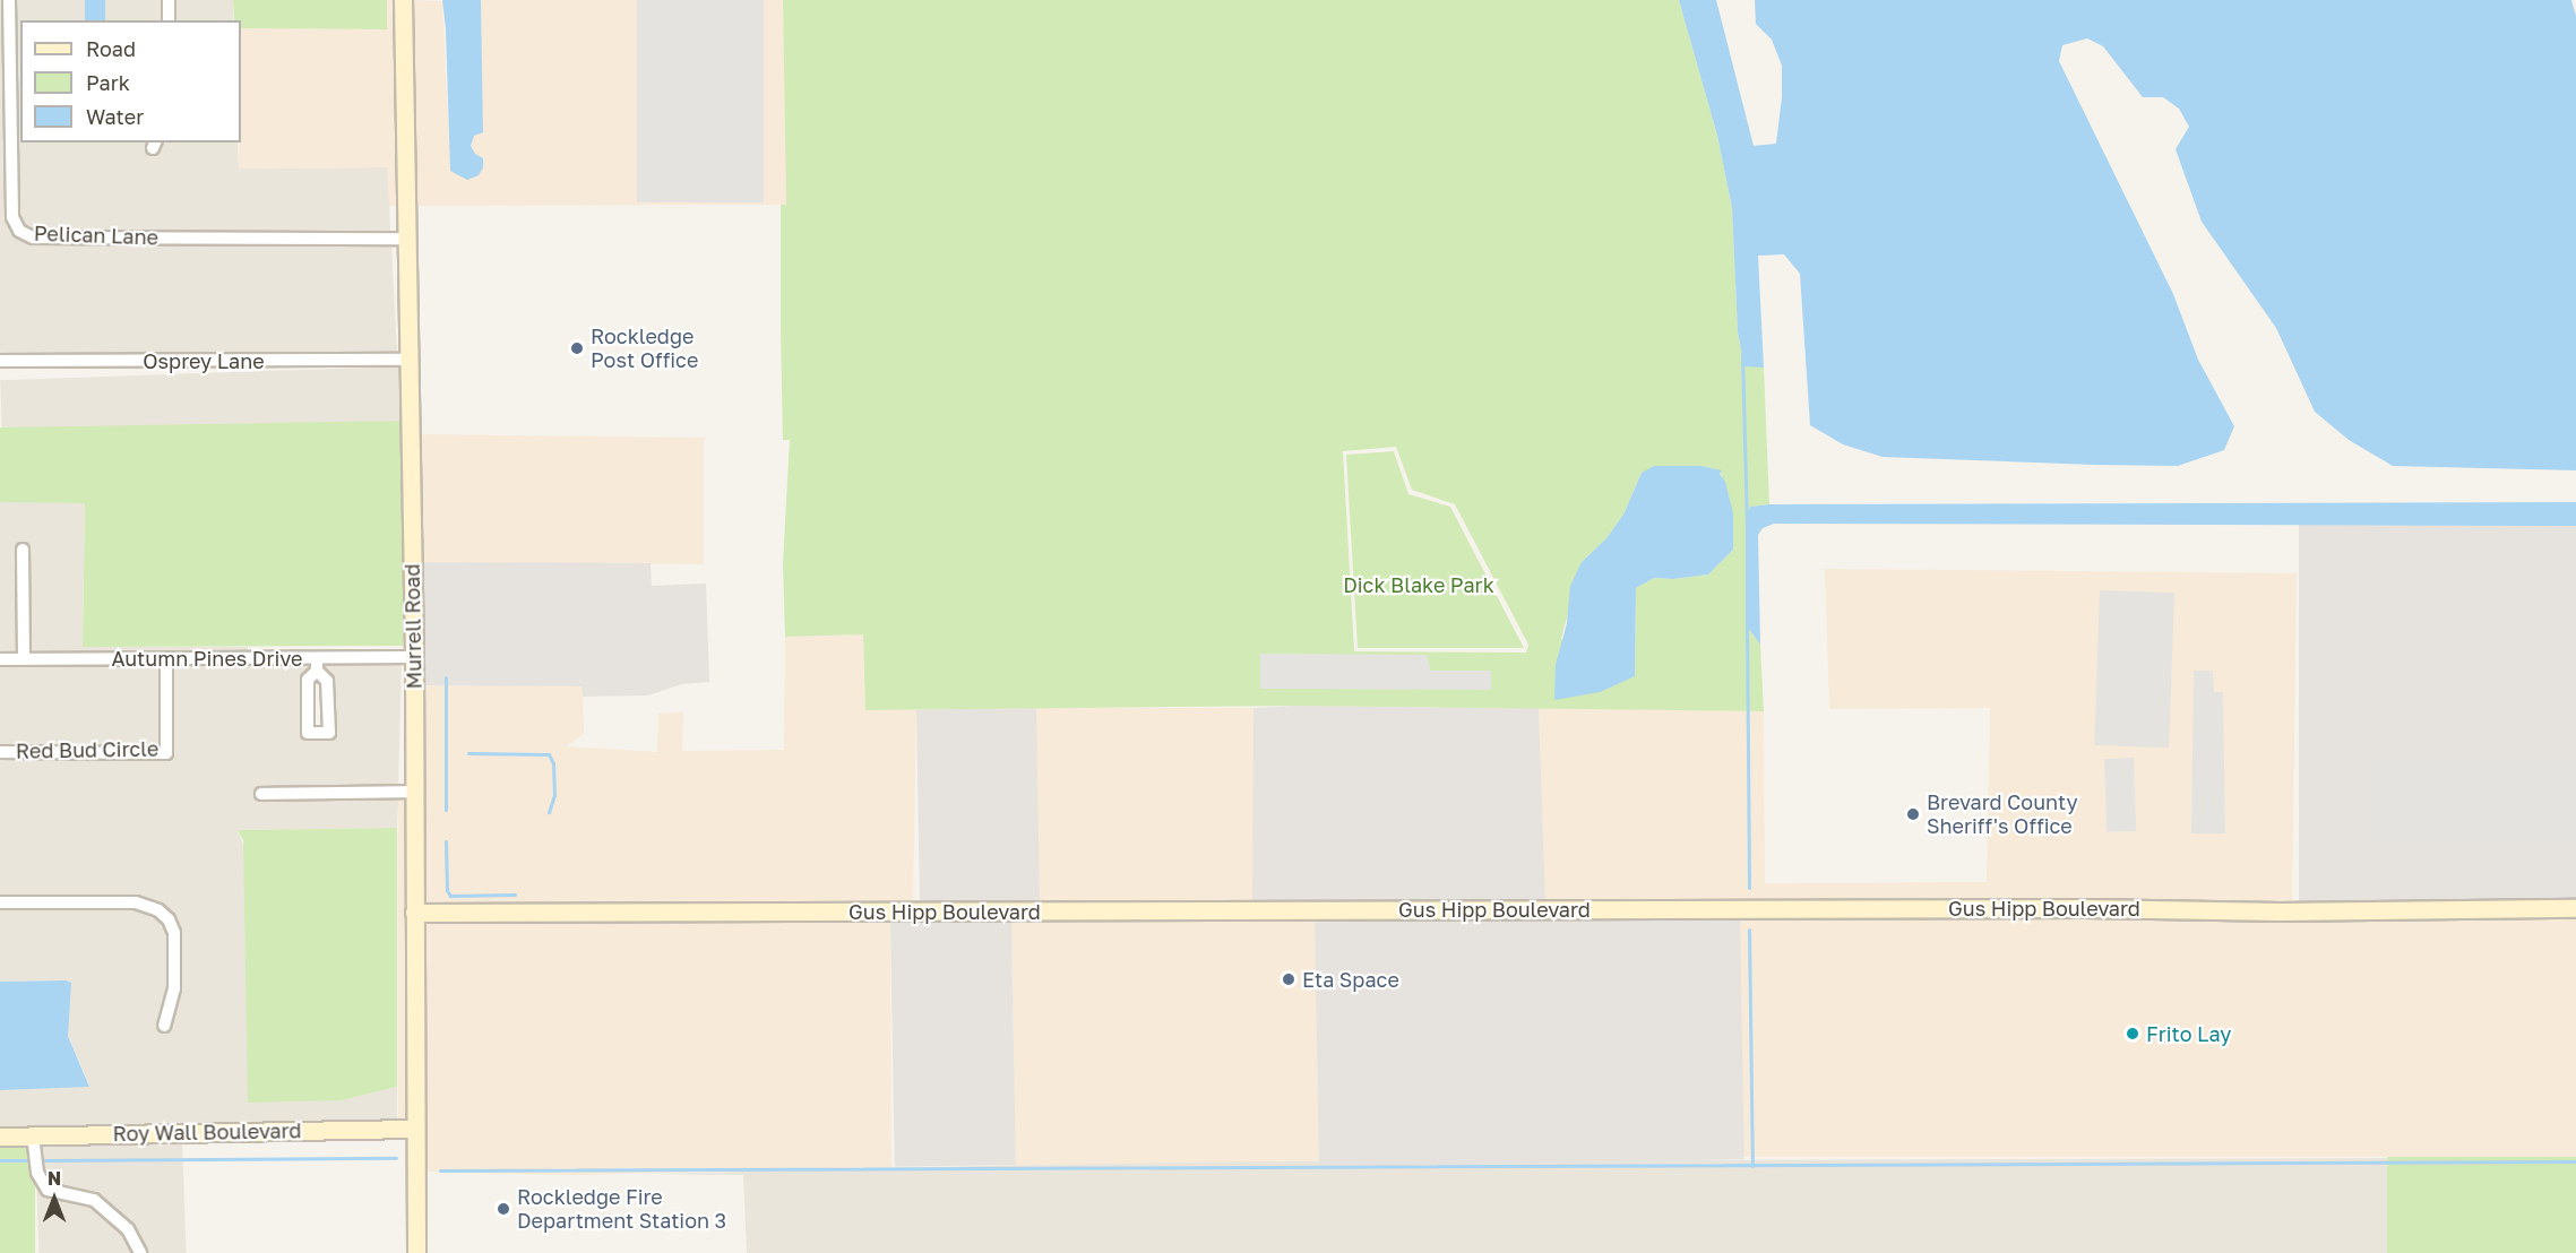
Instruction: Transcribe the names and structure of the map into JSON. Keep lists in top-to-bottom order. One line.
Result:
{"streets":{"street":["Pelican Lane","Osprey Lane","Murrell Road","Autumn Pines Drive","Red Bud Circle","Gus Hipp Boulevard","Roy Wall Boulevard"]},"crossings":[["Pelican Lane","Murrell Road"],["Osprey Lane","Murrell Road"],["Murrell Road","Autumn Pines Drive"],["Murrell Road","Gus Hipp Boulevard"],["Murrell Road","Roy Wall Boulevard"],["Autumn Pines Drive","Red Bud Circle"]],"parks":["Dick Blake Park"],"places":["Rockledge Post Office","Brevard County Sheriff's Office","Eta Space","Frito Lay","Rockledge Fire Department Station 3"],"legend":["Road","Park","Water"],"north":"top"}
